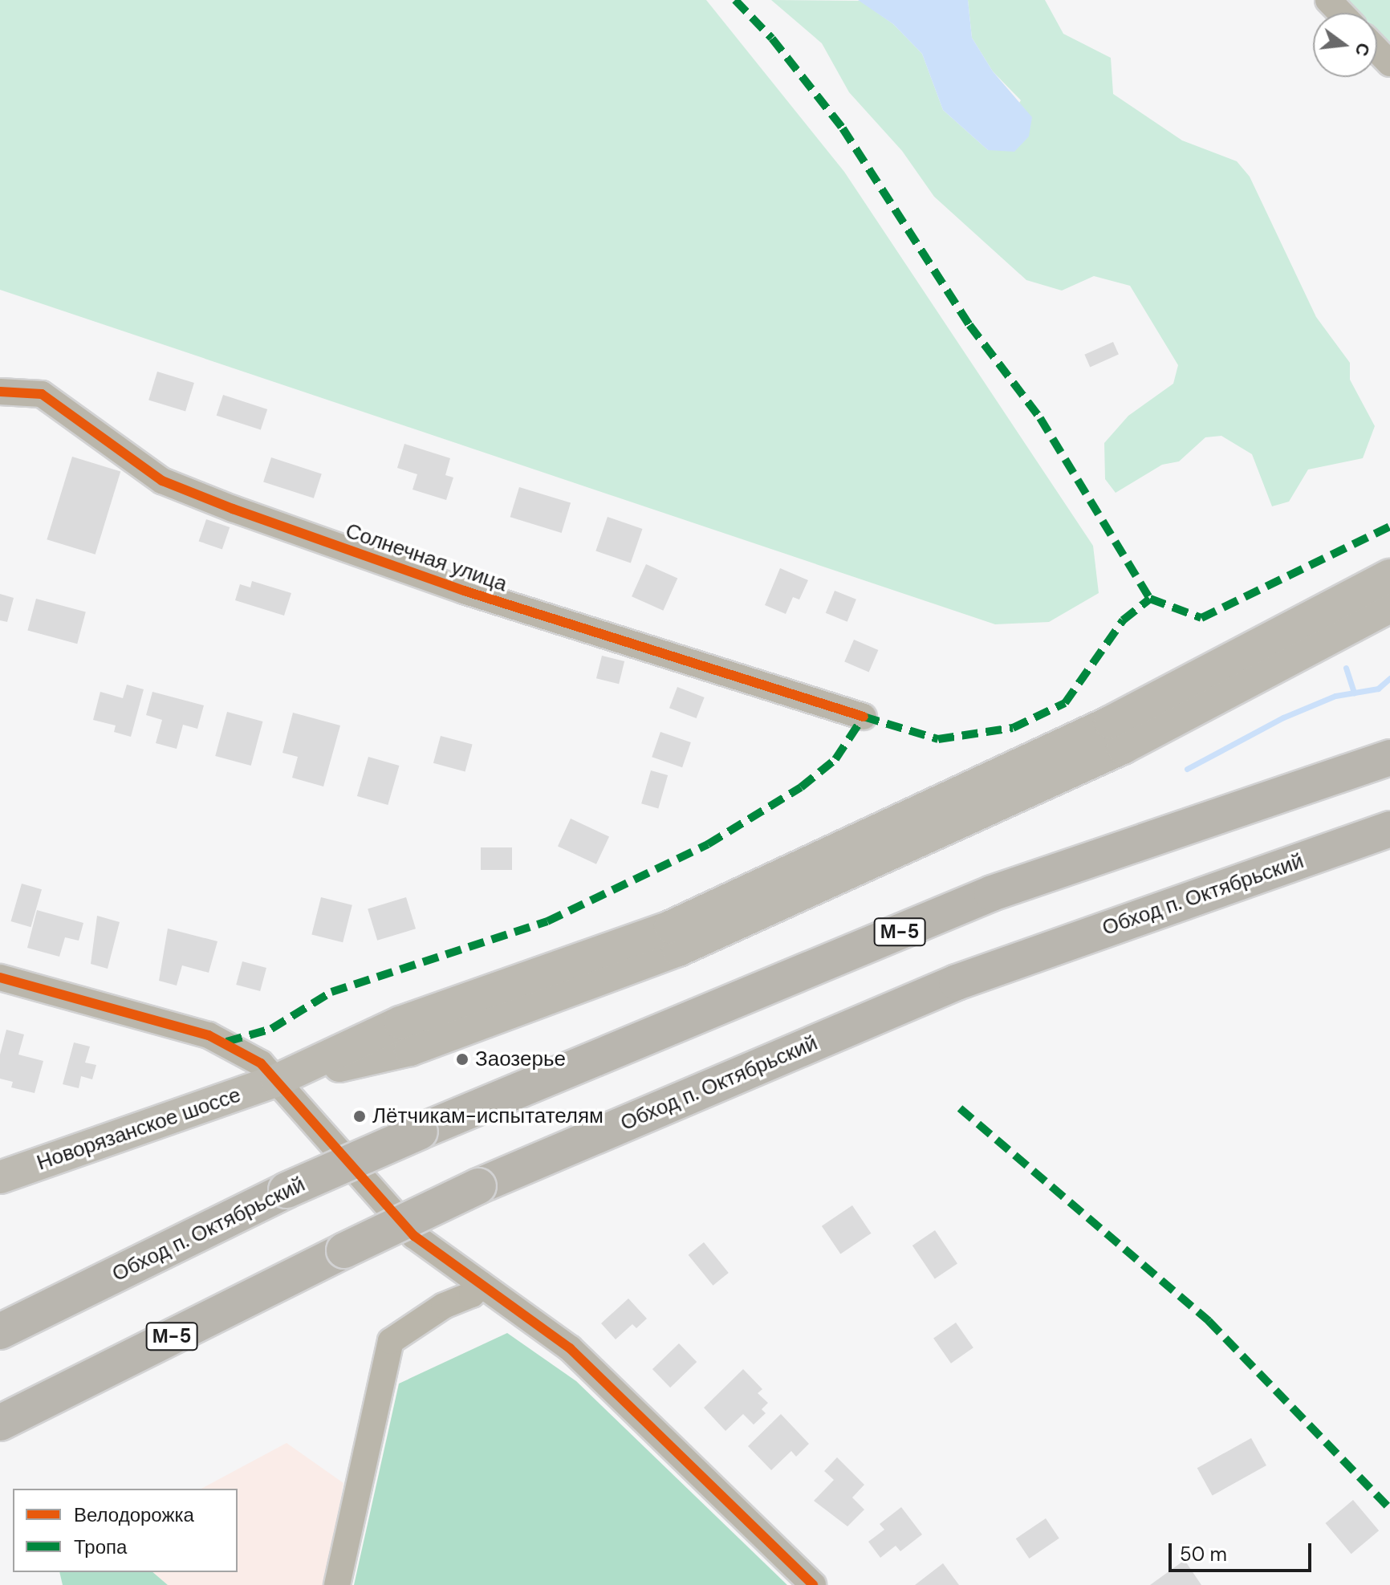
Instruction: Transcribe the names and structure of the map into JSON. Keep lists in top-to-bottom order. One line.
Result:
{"streets":{"highway":["Обход п. Октябрьский","М-5"],"main road":["Новорязанское шоссе"],"street":["Солнечная улица"]},"places":["Заозерье","Лётчикам-испытателям"],"legend":["Велодорожка","Тропа"],"scale_bar":"50 m","north":"right"}
